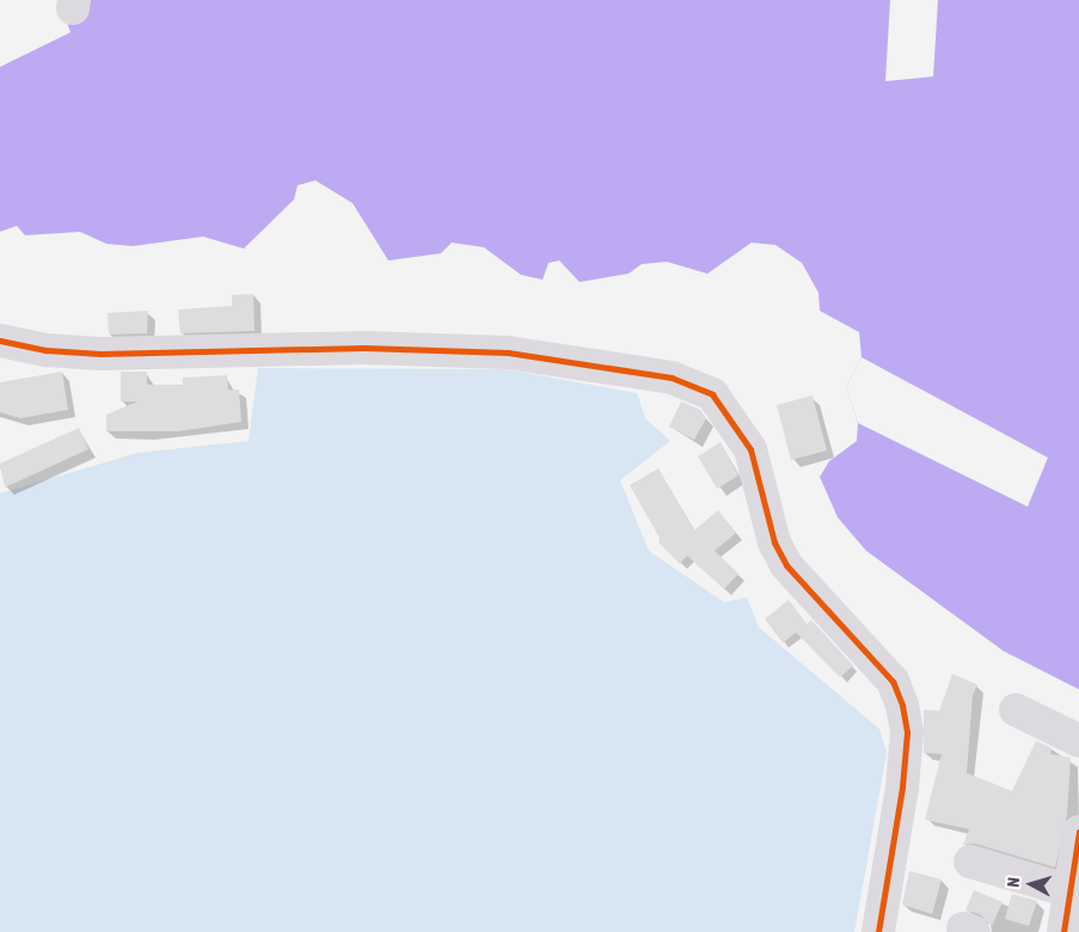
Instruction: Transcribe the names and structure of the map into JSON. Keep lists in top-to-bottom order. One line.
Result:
{"north":"left"}
